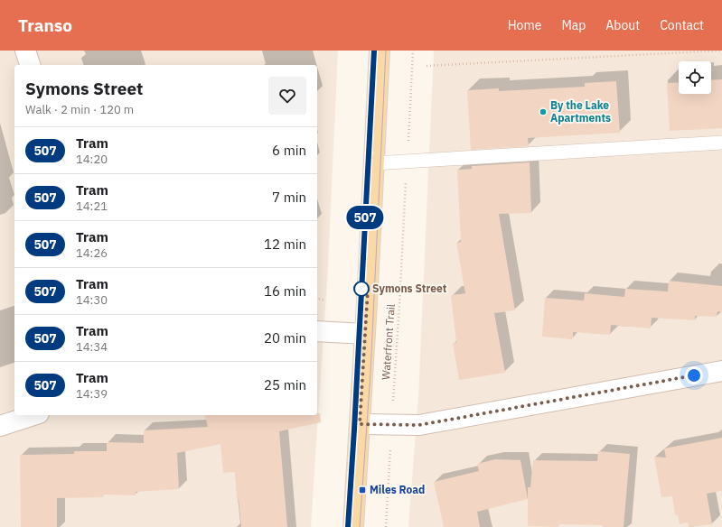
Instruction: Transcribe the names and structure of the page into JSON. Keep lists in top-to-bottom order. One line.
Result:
{"streets":{"path":["Waterfront Trail"]},"places":{"other":["By the Lake Apartments","Symons Street"],"transit":["Miles Road"]},"lines":["tram line 507"],"page":{"header":"Transo","nav":["Home","Map","About","Contact"],"on_map":"507","heading":["Symons Street","Walk · 2 min · 120 m"],"list":[{"mark":"507","name":"Tram","note":"14:20","value":"6 min"},{"mark":"507","name":"Tram","note":"14:21","value":"7 min"},{"mark":"507","name":"Tram","note":"14:26","value":"12 min"},{"mark":"507","name":"Tram","note":"14:30","value":"16 min"},{"mark":"507","name":"Tram","note":"14:34","value":"20 min"},{"mark":"507","name":"Tram","note":"14:39","value":"25 min"}]}}
